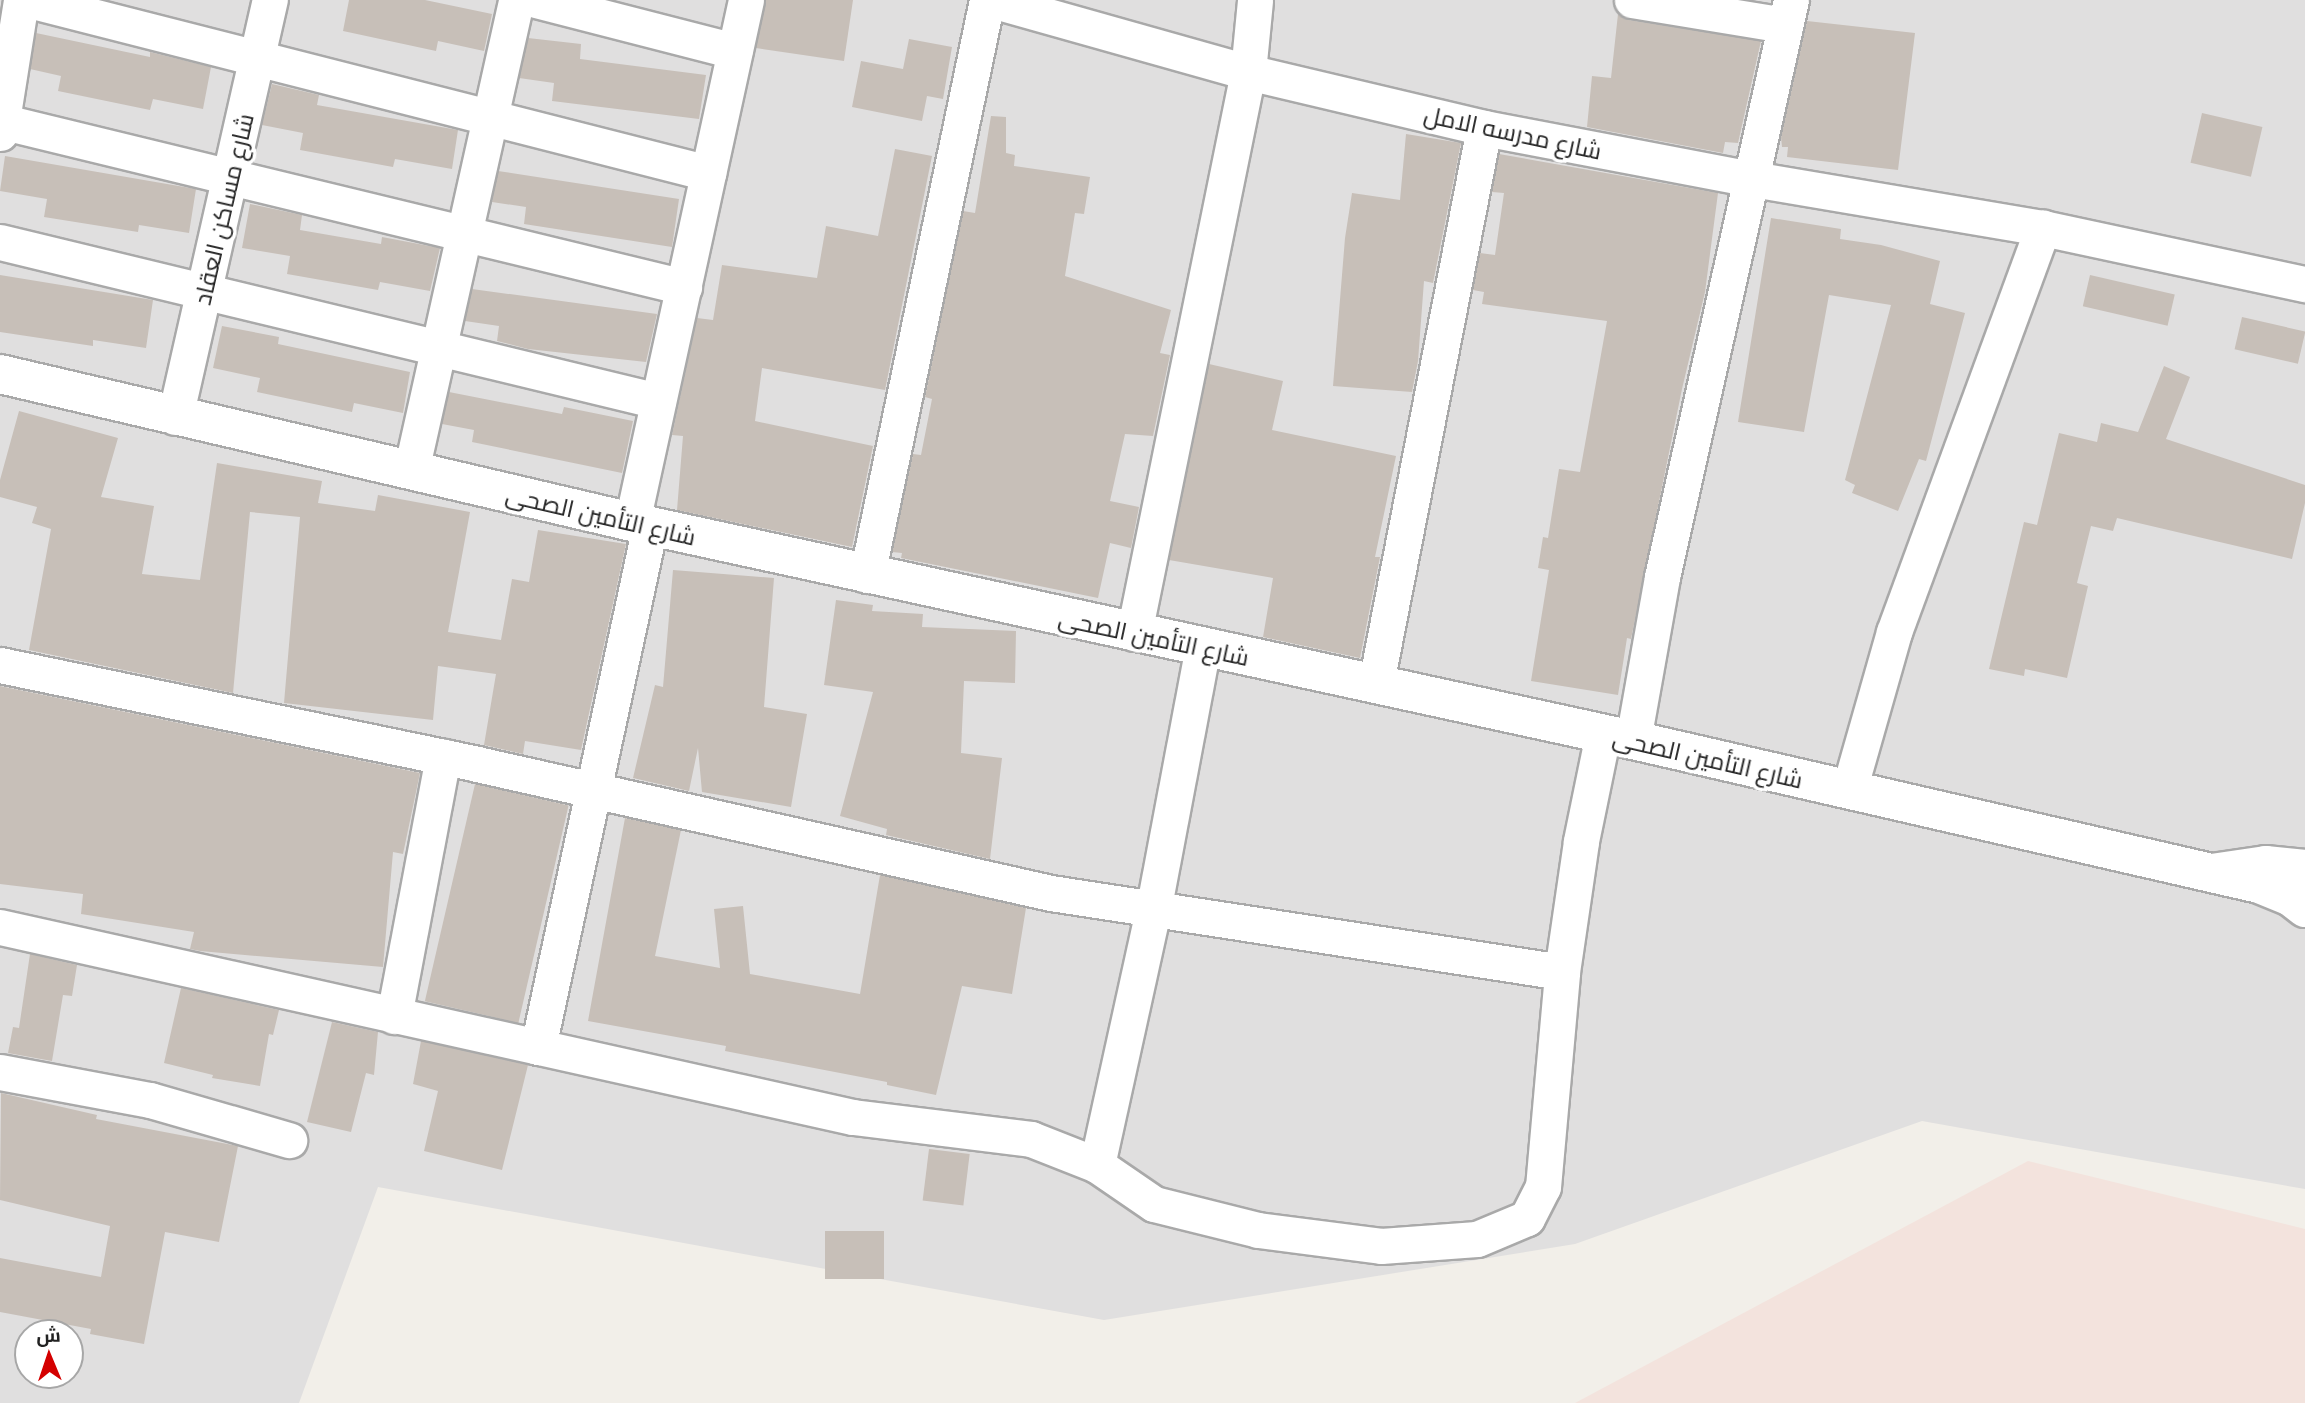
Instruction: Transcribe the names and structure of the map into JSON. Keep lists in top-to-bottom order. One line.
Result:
{"streets":{"street":["شارع مدرسه الامل","شارع مساكن العقاد","شارع التأمين الصحى"]},"crossings":[["شارع مساكن العقاد","شارع التأمين الصحى"]],"north":"top"}
